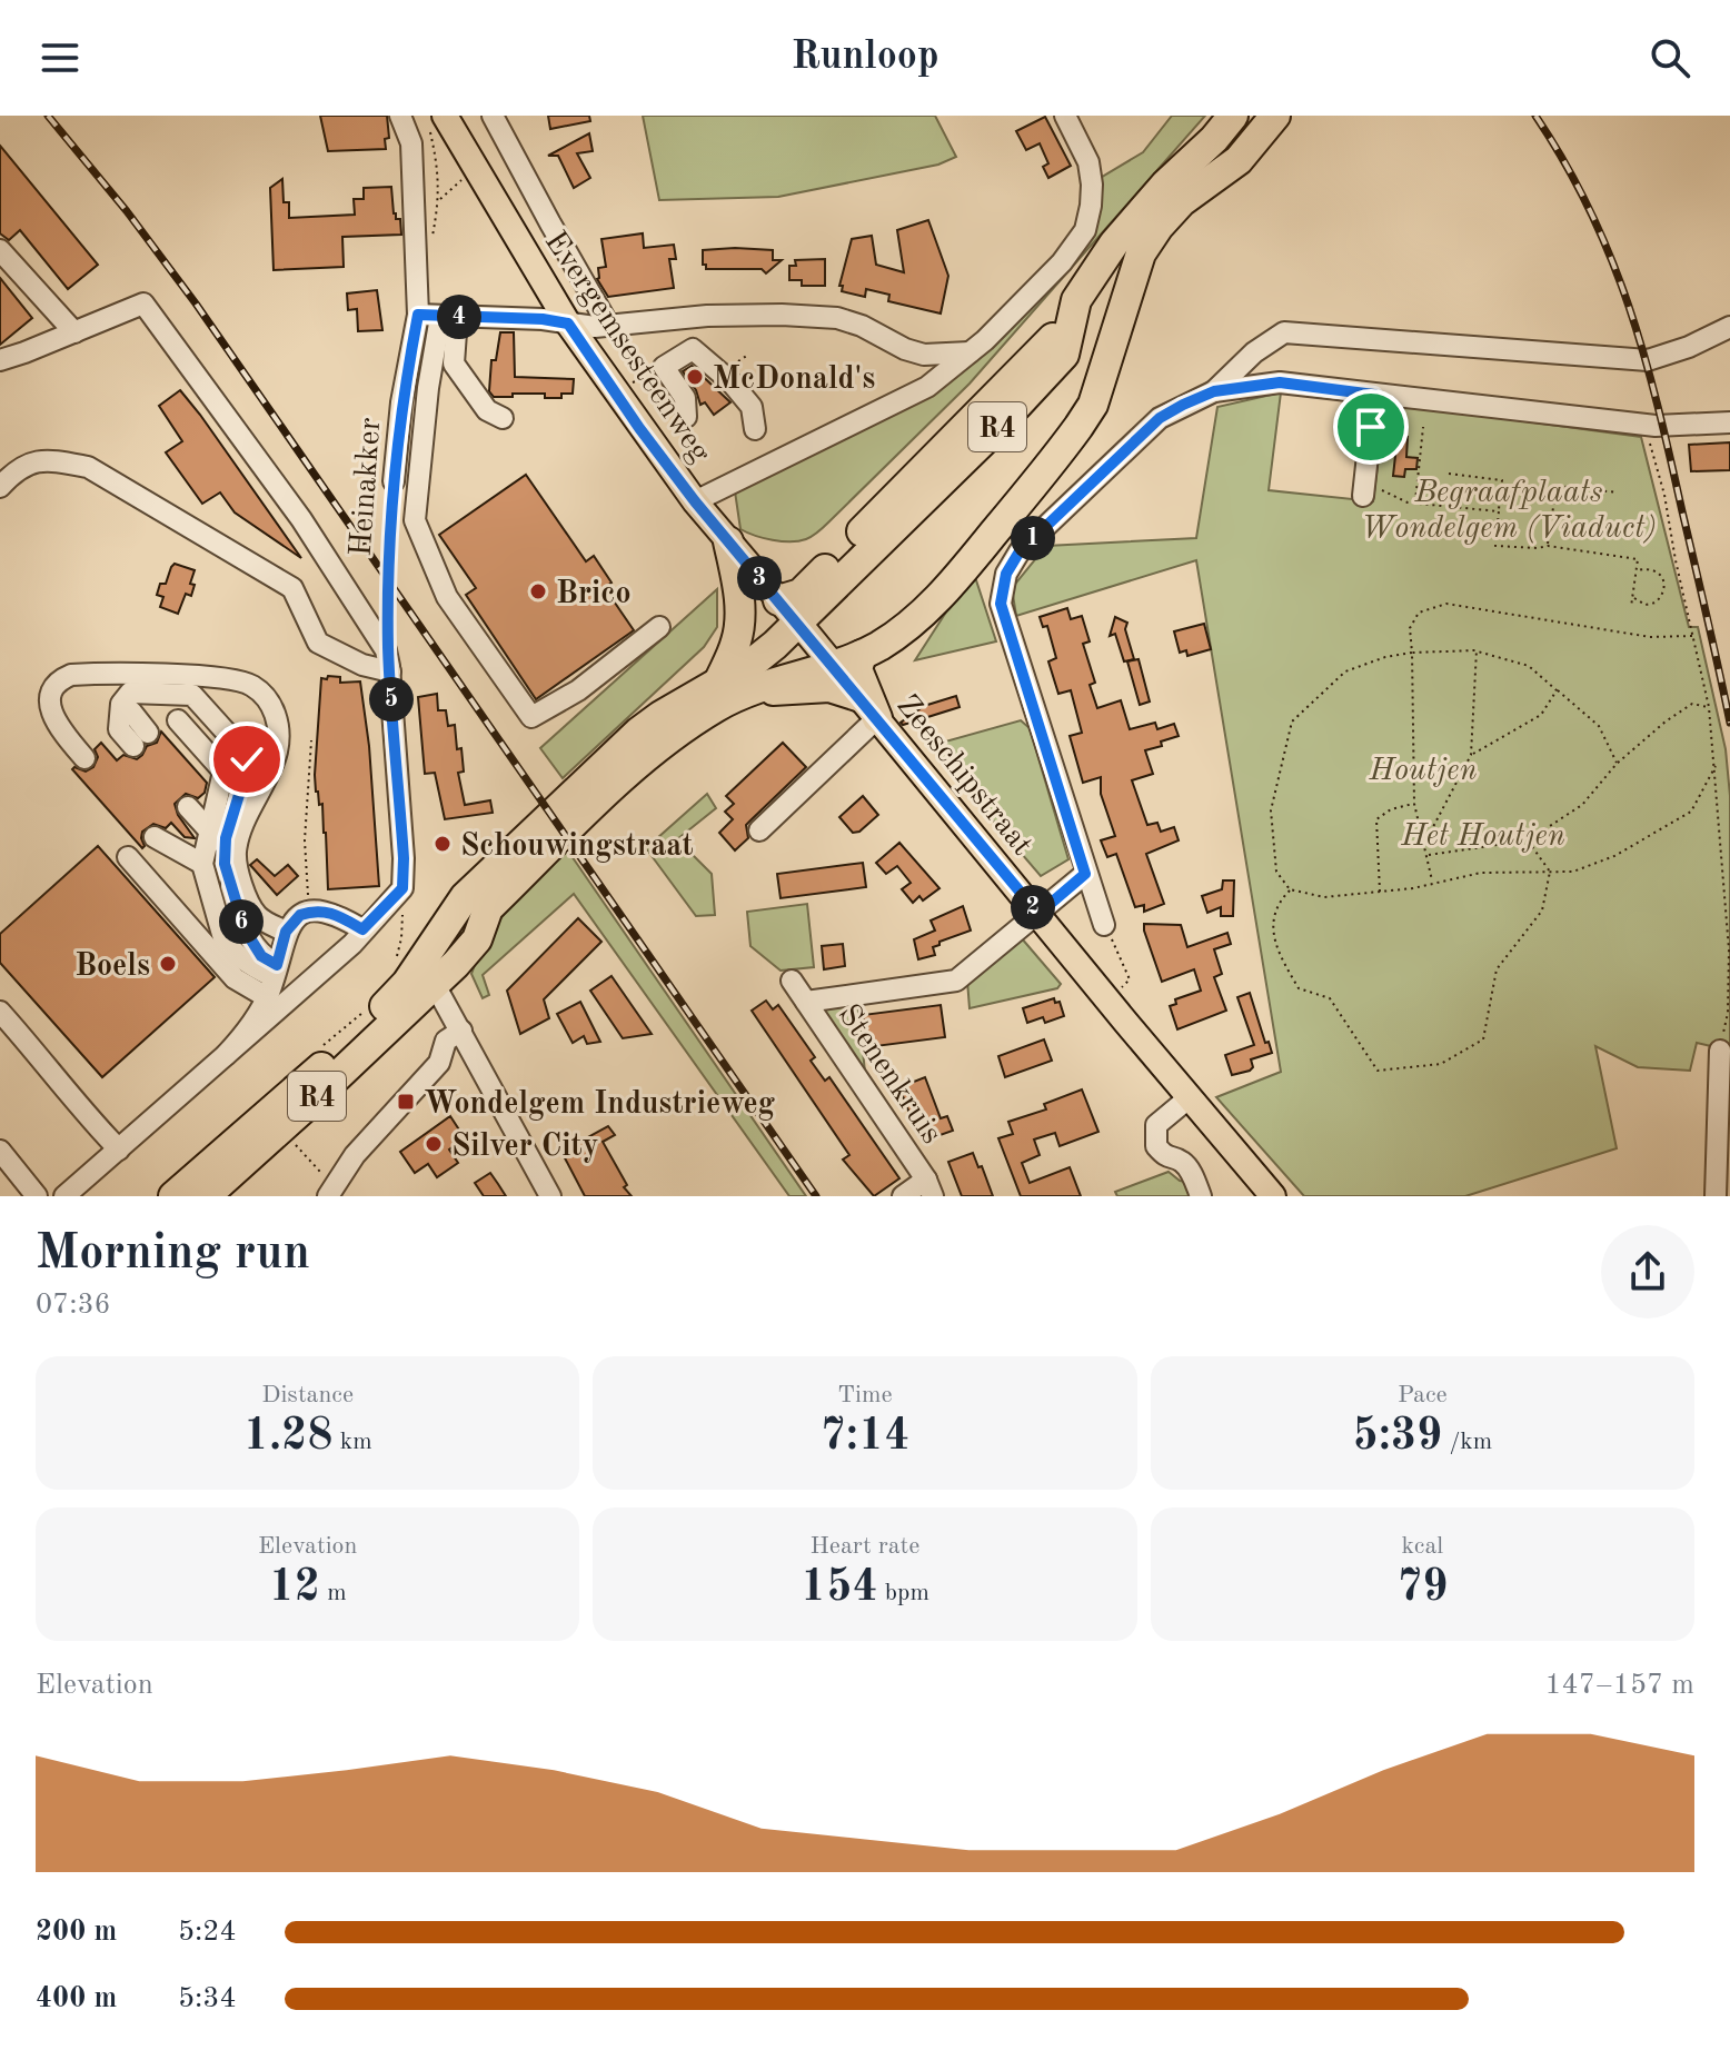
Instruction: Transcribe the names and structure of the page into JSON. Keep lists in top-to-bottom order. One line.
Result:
{"streets":{"highway":["R4"],"main road":["Evergemsesteenweg","Zeeschipstraat"],"street":["Heinakker","Stenenkruis"]},"crossings":[["Evergemsesteenweg","Zeeschipstraat"],["R4","Zeeschipstraat"],["Zeeschipstraat","Stenenkruis"]],"parks":["Begraafplaats Wondelgem (Viaduct)","Houtjen","Het Houtjen"],"places":{"other":["McDonald's","Brico","Schouwingstraat","Boels","Silver City"],"transit":["Wondelgem Industrieweg"]},"page":{"header":"Runloop","pins":["4","1","3","5","2","6"],"heading":["Morning run","07:36"],"stats":[["Distance","1.28 km"],["Time","7:14"],["Pace","5:39 /km"],["Elevation","12 m"],["Heart rate","154 bpm"],["kcal","79"]],"chart":["Elevation","147–157 m"],"list":[{"name":"200 m","note":"5:24"},{"name":"400 m","note":"5:34"}]}}
